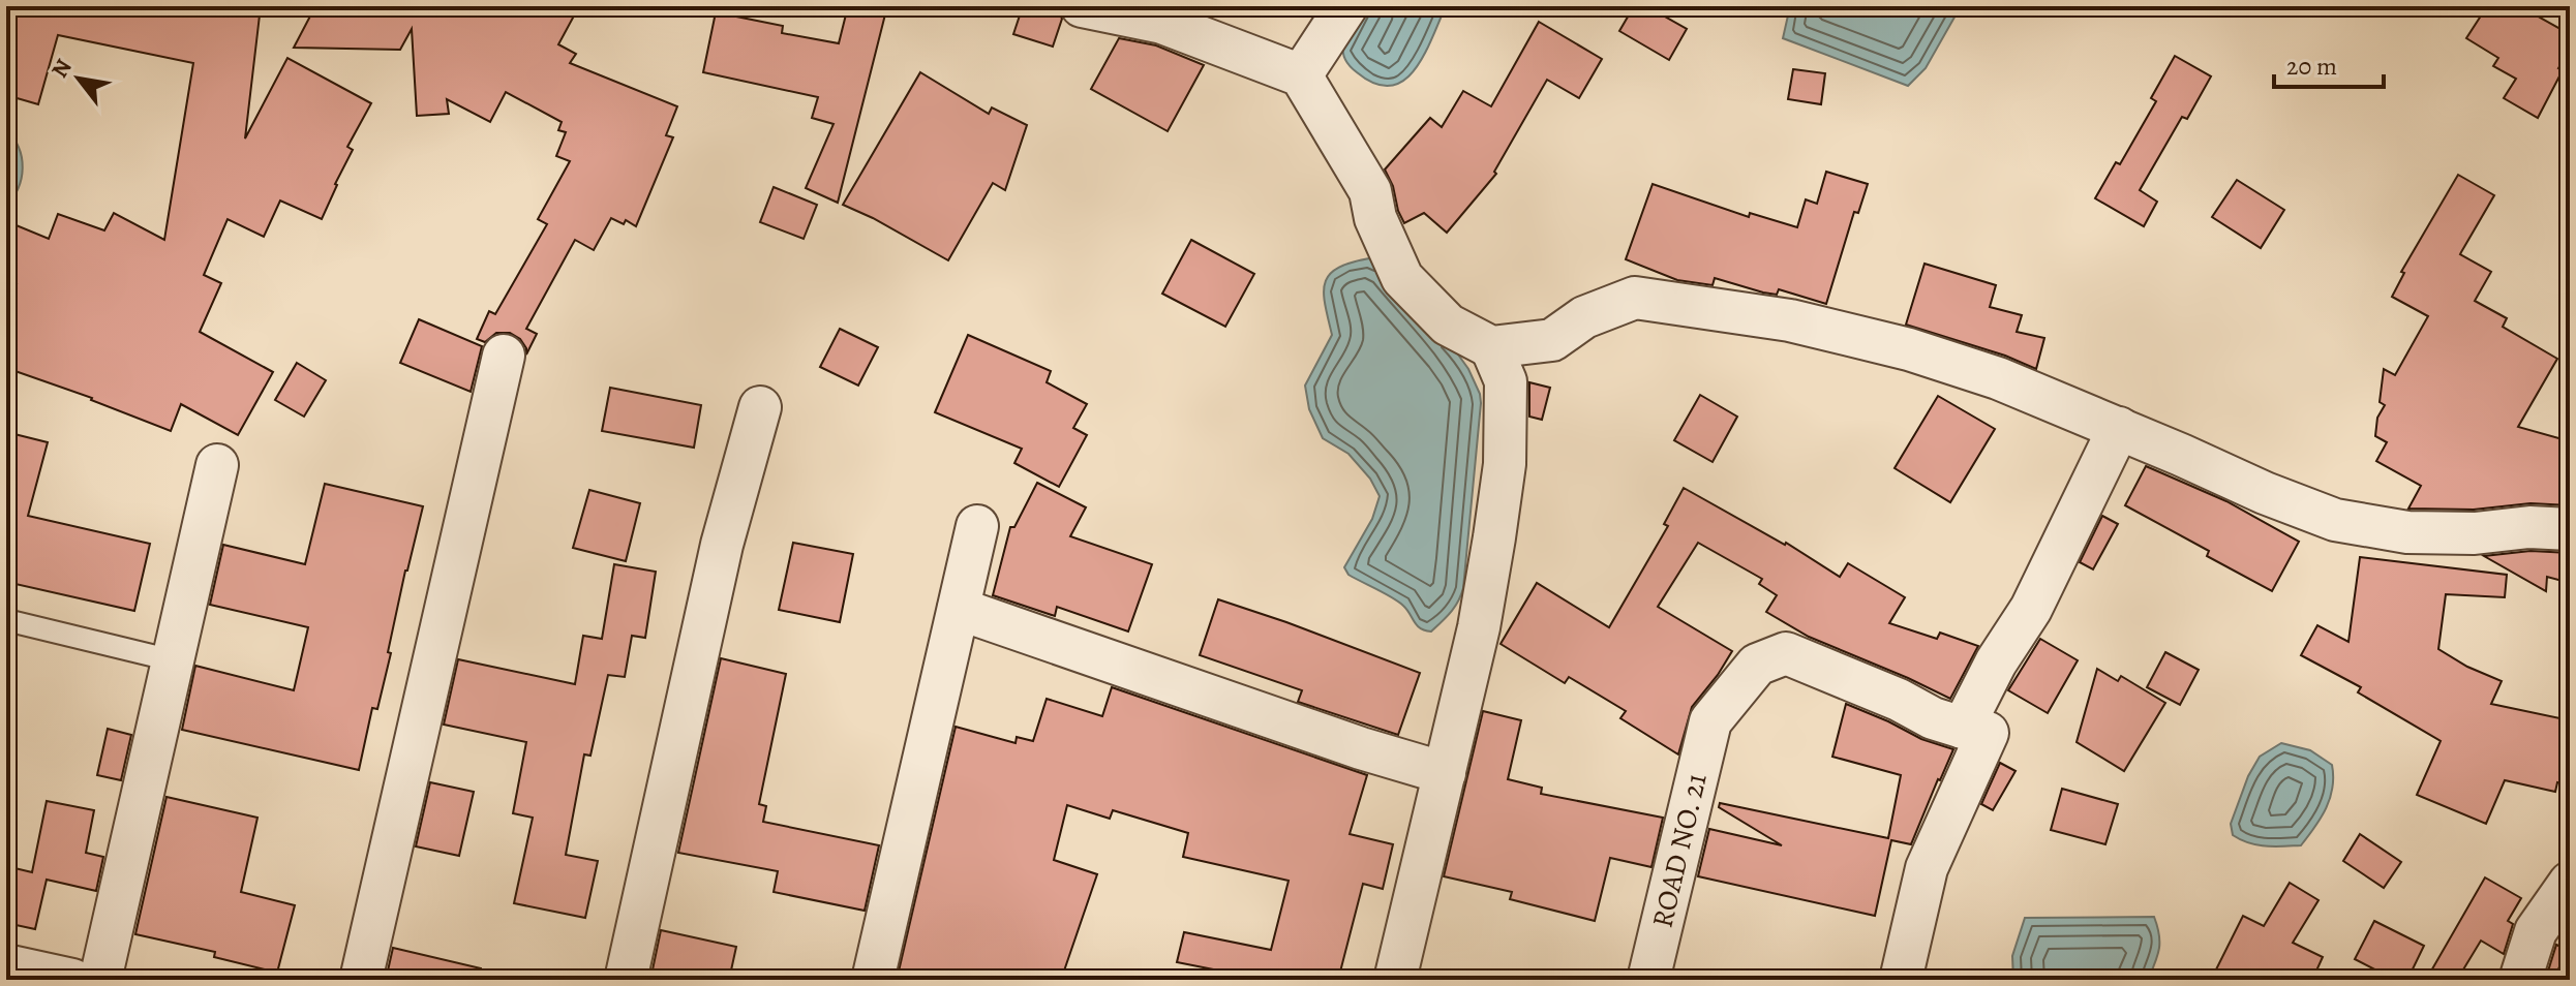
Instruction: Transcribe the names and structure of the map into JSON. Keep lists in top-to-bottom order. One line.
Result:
{"streets":{"street":["ROAD NO. 21"]},"scale_bar":"20 m","north":"top left"}
